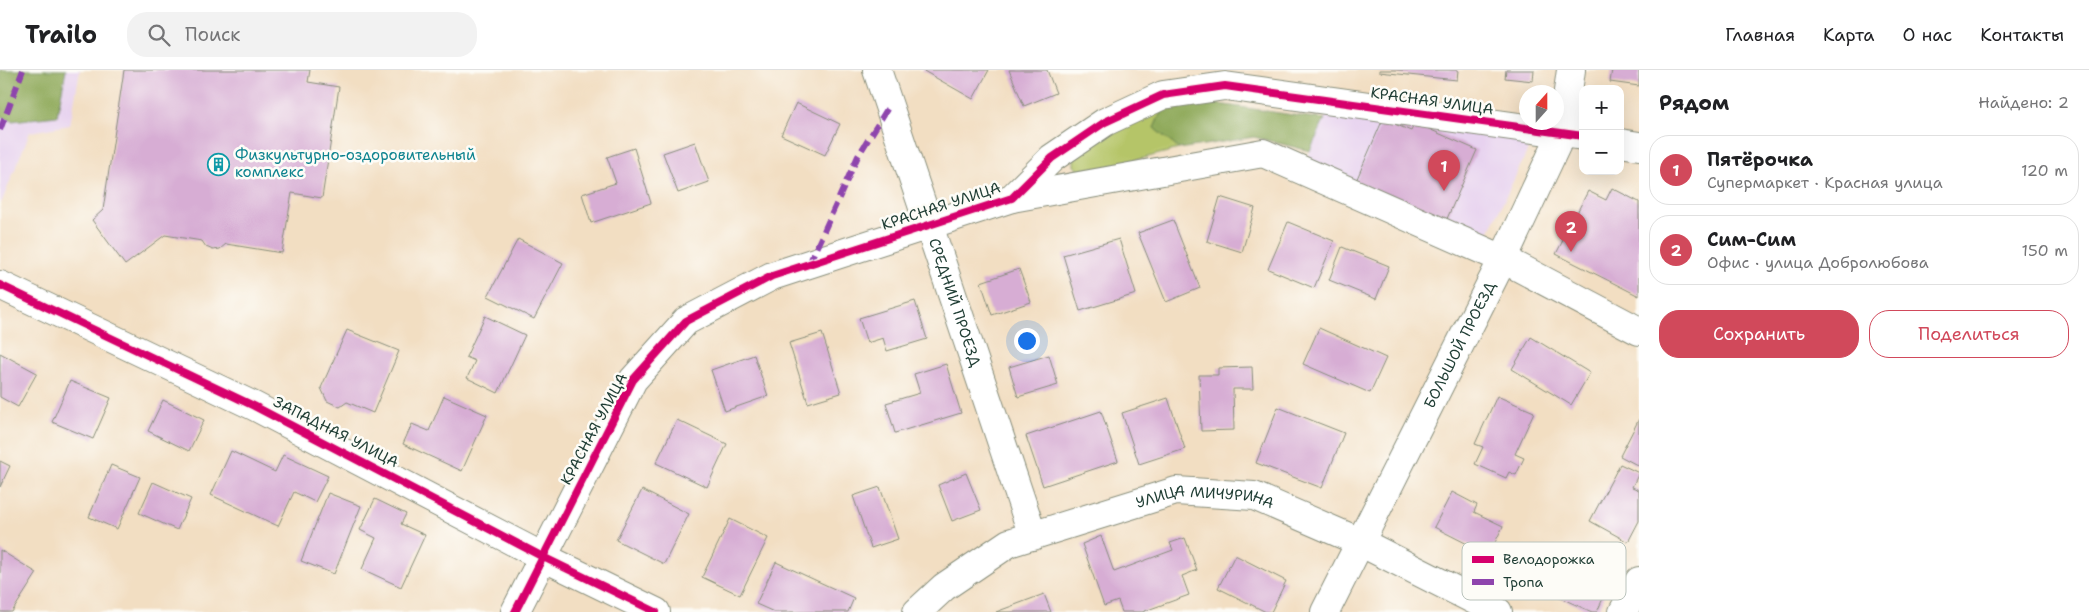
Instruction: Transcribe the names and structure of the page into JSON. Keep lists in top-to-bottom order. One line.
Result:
{"streets":{"street":["КРАСНАЯ УЛИЦА","СРЕДНИЙ ПРОЕЗД","БОЛЬШОЙ ПРОЕЗД","ЗАПАДНАЯ УЛИЦА","УЛИЦА МИЧУРИНА"]},"crossings":[["КРАСНАЯ УЛИЦА","СРЕДНИЙ ПРОЕЗД"],["КРАСНАЯ УЛИЦА","БОЛЬШОЙ ПРОЕЗД"],["КРАСНАЯ УЛИЦА","ЗАПАДНАЯ УЛИЦА"],["СРЕДНИЙ ПРОЕЗД","УЛИЦА МИЧУРИНА"],["БОЛЬШОЙ ПРОЕЗД","УЛИЦА МИЧУРИНА"]],"places":{"building":["Физкультурно-оздоровительный комплекс"]},"legend":["Велодорожка","Тропа"],"north":"top","page":{"header":"Trailo","search":"Поиск","nav":["Главная","Карта","О нас","Контакты"],"heading":["Рядом","Найдено: 2"],"map_buttons":["+","−"],"list":[{"mark":"1","name":"Пятёрочка","note":"Супермаркет · Красная улица","value":"120 m"},{"mark":"2","name":"Сим-Сим","note":"Офис · улица Добролюбова","value":"150 m"}],"pins":["1","2"],"buttons":["Сохранить","Поделиться"]}}
